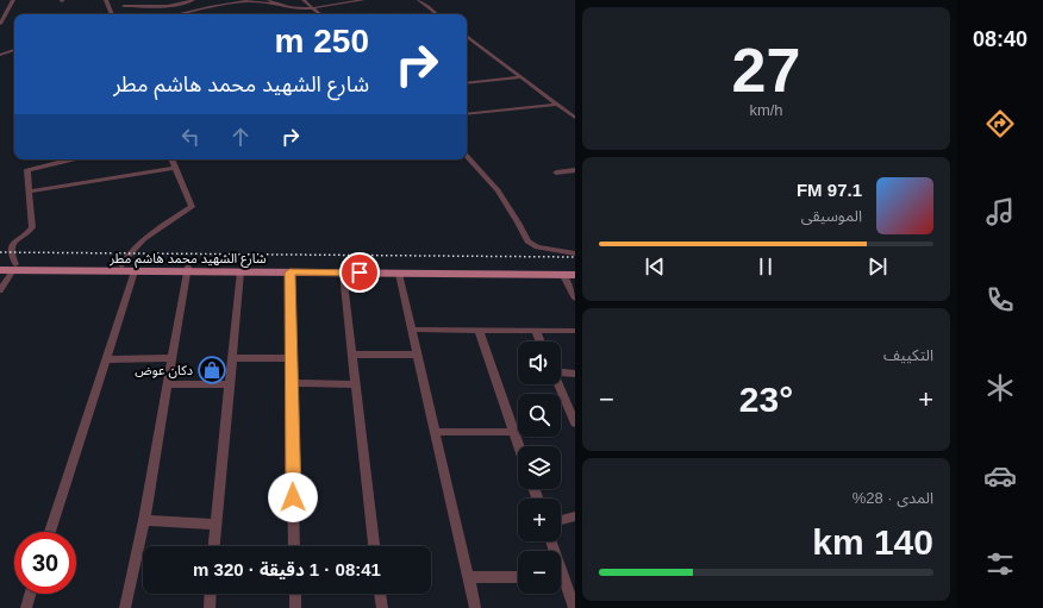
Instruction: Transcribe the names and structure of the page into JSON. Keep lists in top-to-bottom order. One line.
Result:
{"streets":{"main road":["شارع الشهيد محمد هاشم مطر"]},"places":{"shop":["دكان عوض"]},"page":{"tabs":"08:40","tile":[["27","km/h"],"التكييف",["المدى · 28%","140 km"]],"turn":["250 m","شارع الشهيد محمد هاشم مطر"],"song":["97.1 FM","الموسيقى"],"map_buttons":["+","−"],"heat":["−","23°","+"],"limit":"30","trip":"08:41 · 1 دقيقة · 320 m"}}
